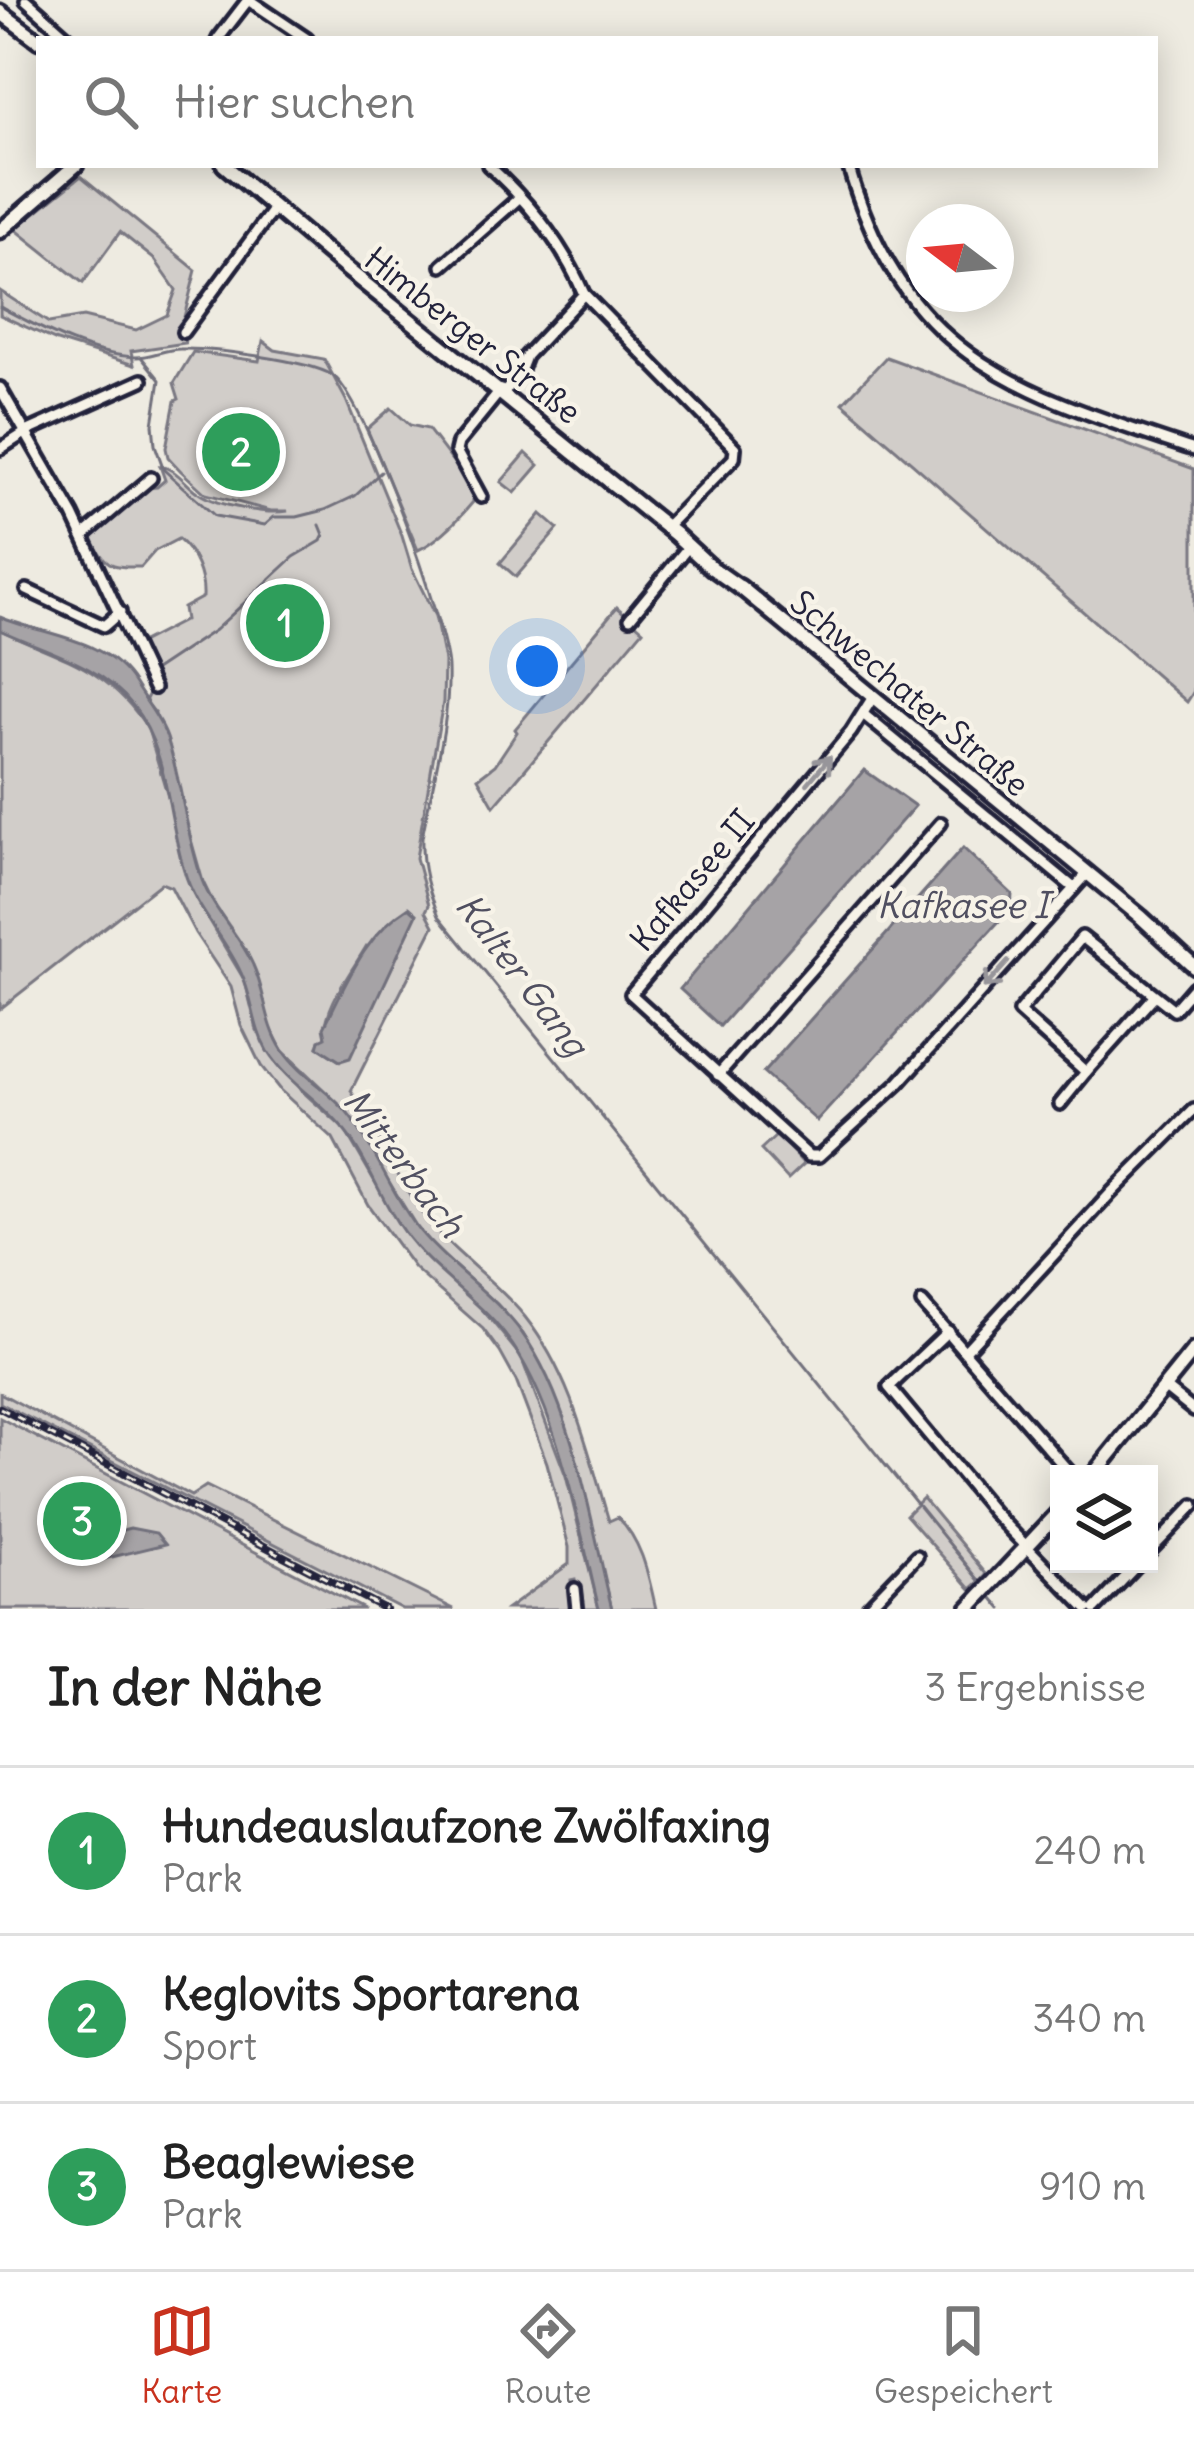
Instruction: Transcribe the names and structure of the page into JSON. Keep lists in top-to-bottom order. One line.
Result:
{"streets":{"main road":["Himberger Straße","Schwechater Straße"],"street":["Kafkasee II"]},"crossings":[["Himberger Straße","Schwechater Straße"]],"one_way":["Kafkasee II"],"water":["Kafkasee I","Kalter Gang","Mitterbach"],"north":"left","page":{"search":"Hier suchen","pins":["2","1","3"],"heading":["In der Nähe","3 Ergebnisse"],"list":[{"mark":"1","name":"Hundeauslaufzone Zwölfaxing","note":"Park","value":"240 m"},{"mark":"2","name":"Keglovits Sportarena","note":"Sport","value":"340 m"},{"mark":"3","name":"Beaglewiese","note":"Park","value":"910 m"}],"nav":["Karte","Route","Gespeichert"]}}
